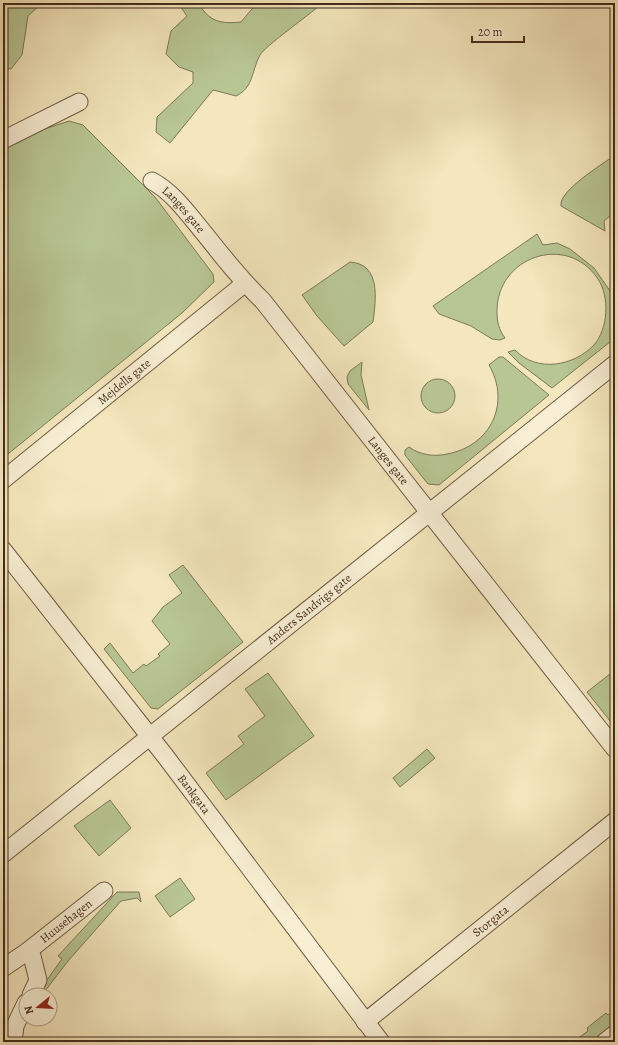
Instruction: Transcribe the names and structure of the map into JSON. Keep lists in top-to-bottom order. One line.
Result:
{"streets":{"street":["Langes gate","Mejdells gate","Anders Sandvigs gate","Bankgata","Huusehagen","Storgata"]},"crossings":[["Langes gate","Mejdells gate"],["Langes gate","Anders Sandvigs gate"],["Anders Sandvigs gate","Bankgata"],["Bankgata","Storgata"]],"scale_bar":"20 m","north":"left"}
